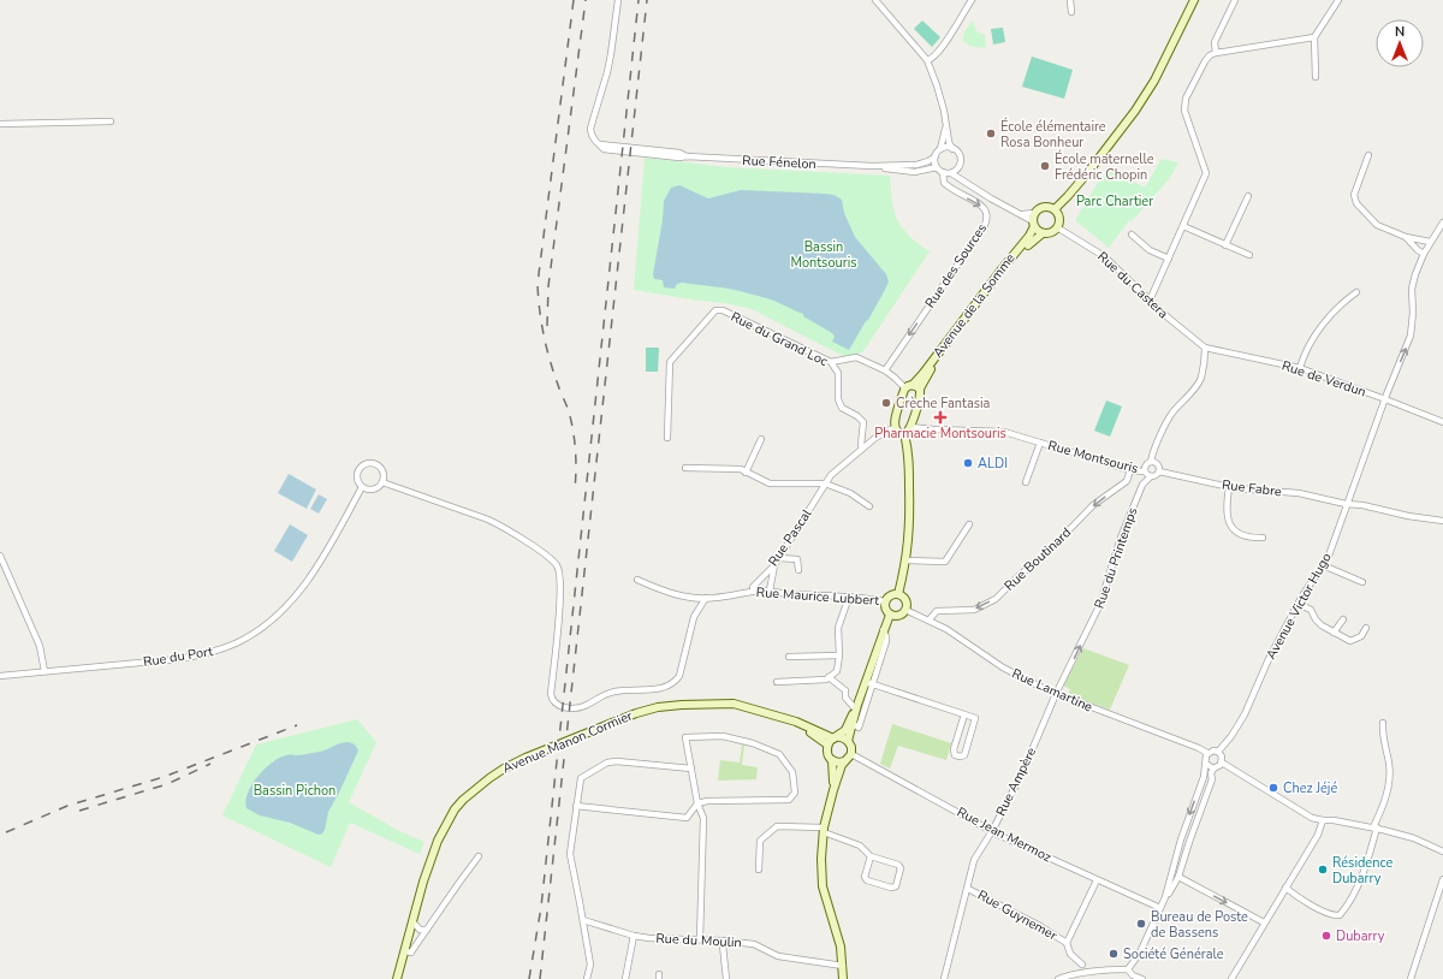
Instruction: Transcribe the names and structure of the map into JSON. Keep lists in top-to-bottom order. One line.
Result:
{"streets":{"street":["Rue Fénelon","Rue des Sources","Rue du Castera","Avenue de la Somme","Rue du Grand Loc","Rue de Verdun","Rue Montsouris","Rue Fabre","Rue Pascal","Rue du Printemps","Rue Boutinard","Rue Maurice Lubbert","Avenue Victor Hugo","Rue du Port","Rue Lamartine","Avenue Manon Cormier","Rue Ampère","Rue Jean Mermoz","Rue Guynemer","Rue du Moulin"]},"crossings":[["Rue Fénelon","Rue des Sources"],["Rue du Castera","Avenue de la Somme"],["Rue du Castera","Rue de Verdun"],["Rue du Grand Loc","Rue Pascal"],["Rue de Verdun","Avenue Victor Hugo"],["Rue Montsouris","Rue Fabre"],["Rue Montsouris","Rue du Printemps"],["Rue Montsouris","Rue Boutinard"],["Rue Fabre","Rue du Printemps"],["Rue Fabre","Avenue Victor Hugo"],["Rue Pascal","Rue Maurice Lubbert"],["Rue du Printemps","Rue Lamartine"],["Rue du Printemps","Rue Ampère"],["Rue Boutinard","Rue Lamartine"],["Rue Maurice Lubbert","Rue Lamartine"],["Avenue Victor Hugo","Rue Lamartine"],["Rue Lamartine","Rue Ampère"],["Avenue Manon Cormier","Rue Jean Mermoz"],["Rue Ampère","Rue Jean Mermoz"],["Rue Ampère","Rue Guynemer"]],"one_way":["Rue des Sources","Rue du Printemps","Rue Boutinard"],"parks":["Parc Chartier","Bassin Montsouris","Bassin Pichon"],"places":{"other":["École élémentaire Rosa Bonheur","École maternelle Frédéric Chopin","Crèche Fantasia","ALDI","Chez Jéjé","Résidence Dubarry","Bureau de Poste de Bassens","Dubarry","Société Générale"],"health":["Pharmacie Montsouris"]},"north":"top"}
